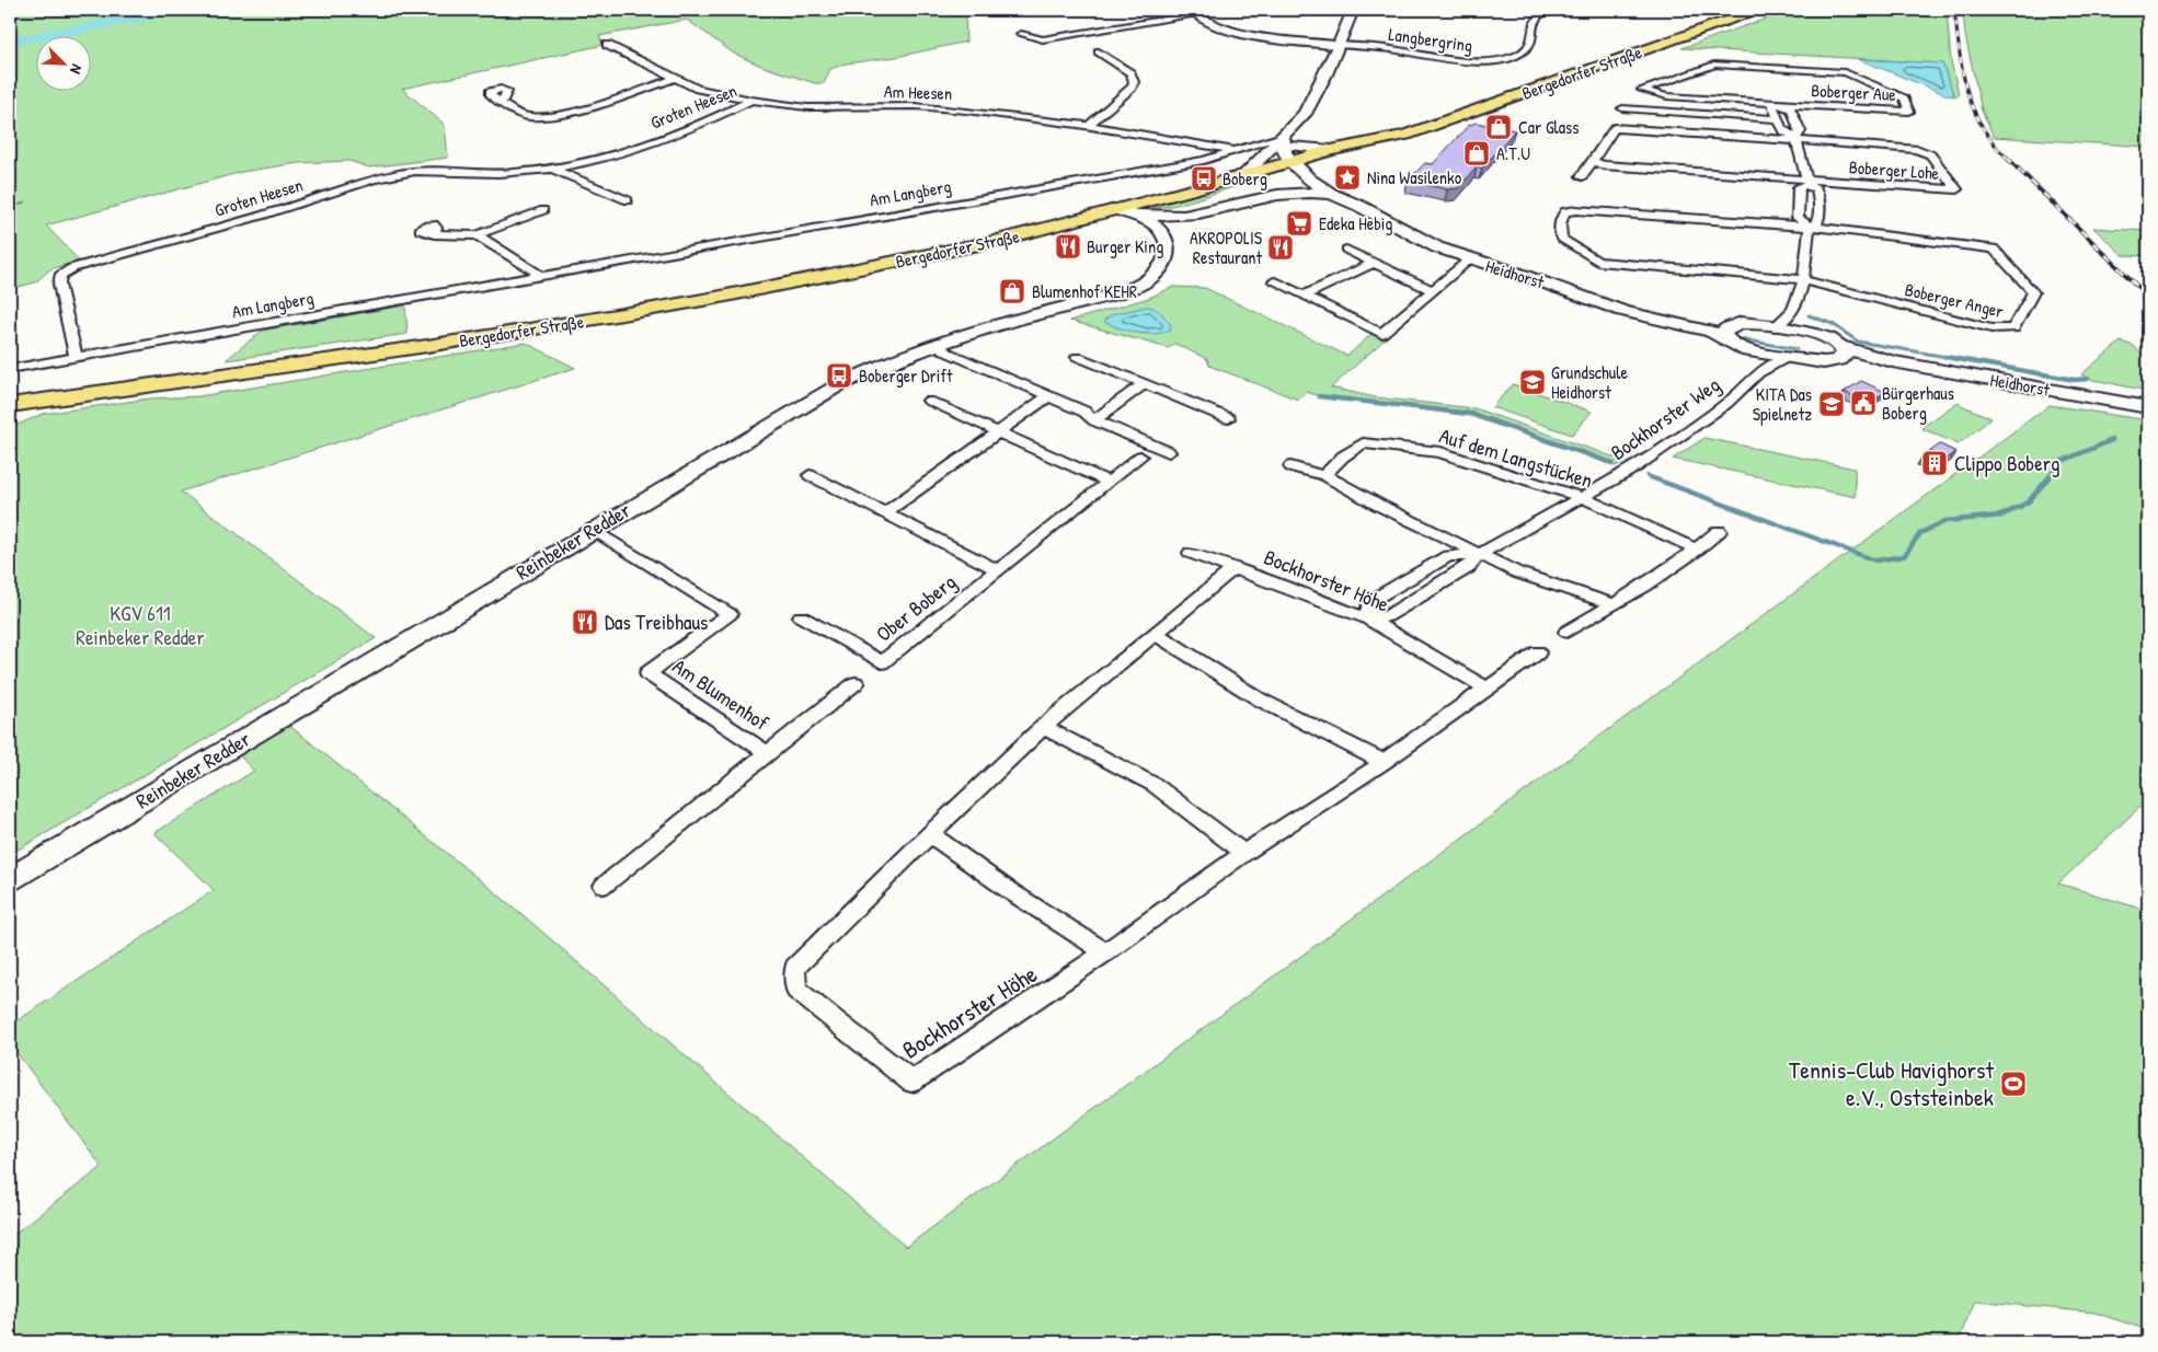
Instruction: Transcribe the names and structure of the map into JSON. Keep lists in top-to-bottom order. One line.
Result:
{"streets":{"main road":["Bergedorfer Straße"],"street":["Langbergring","Am Heesen","Boberger Aue","Groten Heesen","Boberger Lohe","Am Langberg","Heidhorst","Boberger Anger","Bockhorster Weg","Auf dem Langstücken","Reinbeker Redder","Bockhorster Höhe","Ober Boberg","Am Blumenhof"]},"crossings":[["Bergedorfer Straße","Am Langberg"],["Bergedorfer Straße","Heidhorst"],["Bergedorfer Straße","Reinbeker Redder"],["Am Heesen","Groten Heesen"],["Am Heesen","Am Langberg"],["Groten Heesen","Am Langberg"],["Am Langberg","Heidhorst"],["Heidhorst","Bockhorster Weg"],["Bockhorster Weg","Auf dem Langstücken"],["Bockhorster Weg","Bockhorster Höhe"],["Reinbeker Redder","Am Blumenhof"]],"parks":["KGV 611 Reinbeker Redder"],"places":{"shop":["Car Glass","A.T.U","Blumenhof KEHR"],"place":["Nina Wasilenko"],"bus stop":["Boberg","Boberger Drift"],"supermarket":["Edeka Hebig"],"restaurant":["Burger King","AKROPOLIS Restaurant","Das Treibhaus"],"school or university":["Grundschule Heidhorst","KITA Das Spielnetz"],"public building":["Bürgerhaus Boberg"],"building":["Clippo Boberg"],"sports":["Tennis-Club Havighorst e.V., Oststeinbek"]},"north":"bottom right"}
